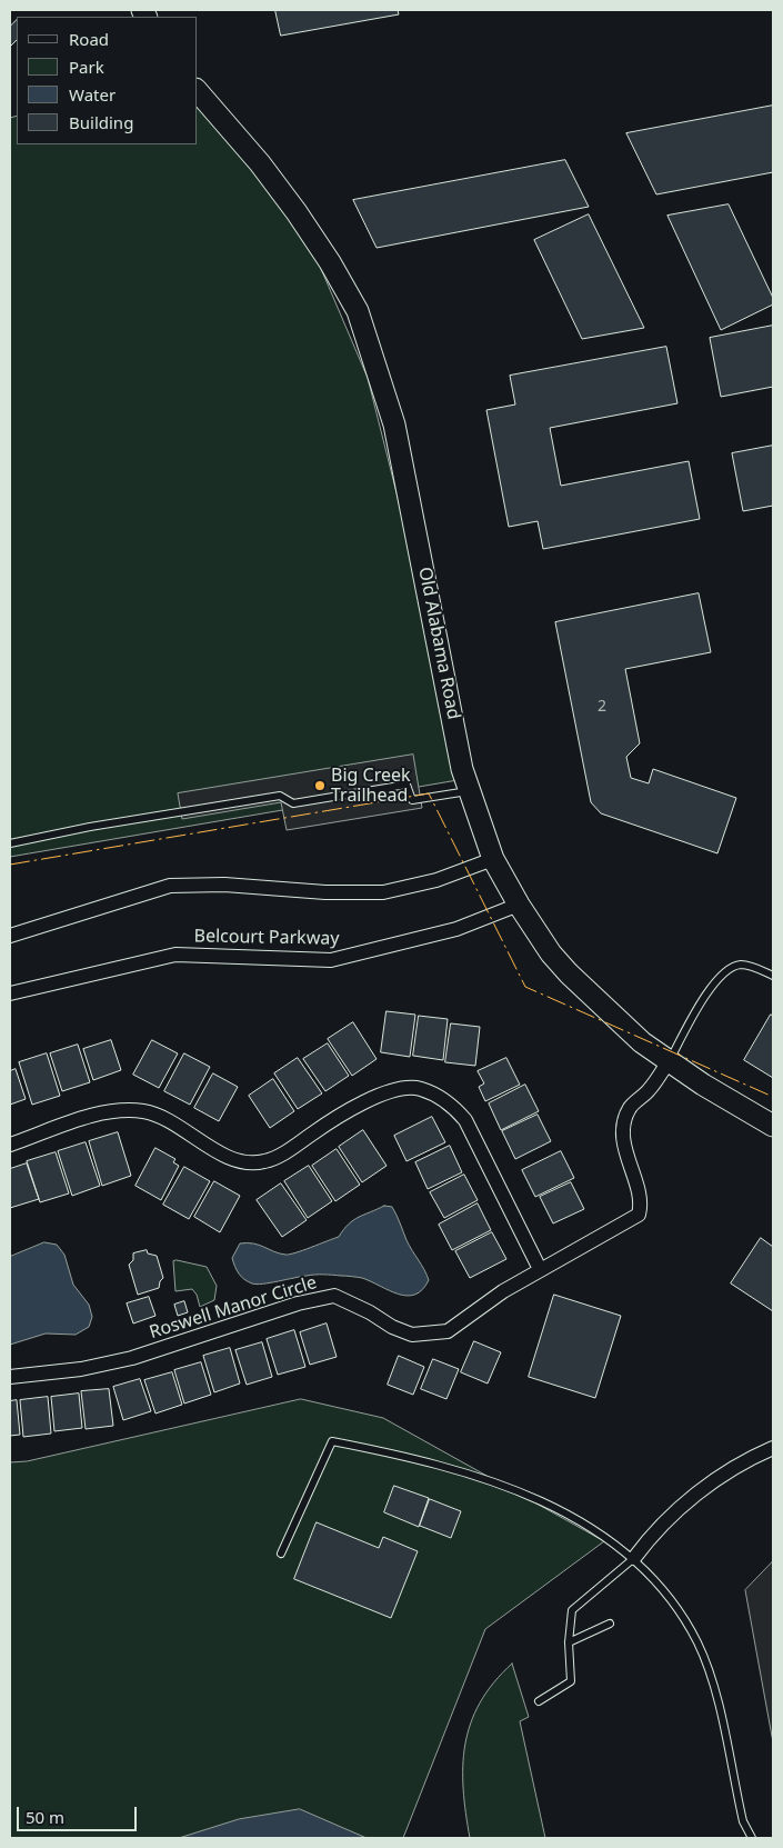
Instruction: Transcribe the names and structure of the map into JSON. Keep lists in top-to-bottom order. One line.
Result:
{"streets":{"main road":["Old Alabama Road"],"street":["Belcourt Parkway","Roswell Manor Circle"]},"crossings":[["Old Alabama Road","Belcourt Parkway"],["Old Alabama Road","Roswell Manor Circle"]],"places":["Big Creek Trailhead"],"house_numbers":["2"],"legend":["Road","Park","Water","Building"],"scale_bar":"50 m"}
